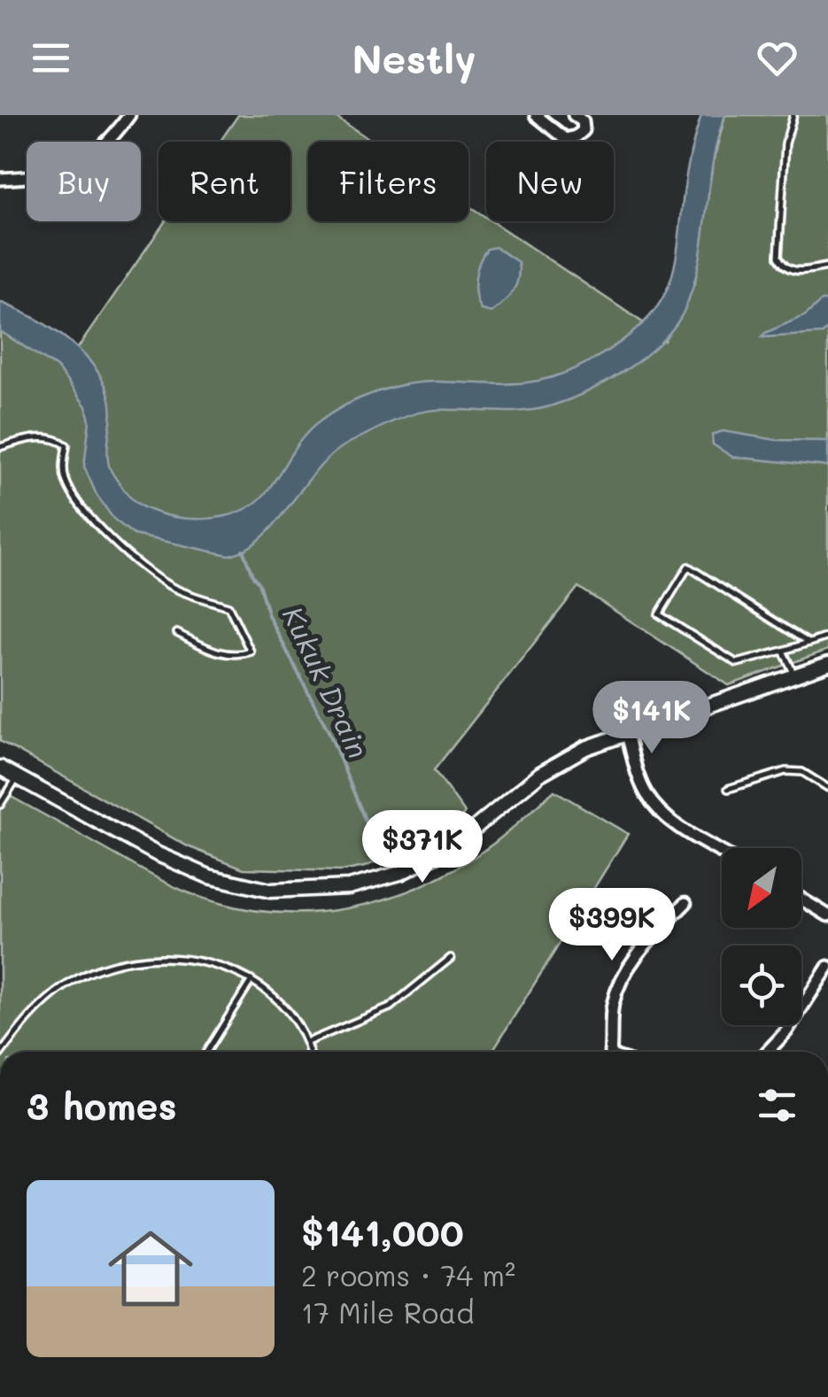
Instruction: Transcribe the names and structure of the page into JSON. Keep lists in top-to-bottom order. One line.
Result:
{"water":["Kukuk Drain"],"north":"bottom left","page":{"header":"Nestly","chip":["Buy","Rent","Filters","New"],"price":["$141K","$371K","$399K"],"heading":"3 homes","list":[{"name":"$141,000","note":"2 rooms · 74 m² · 17 Mile Road"}]}}
